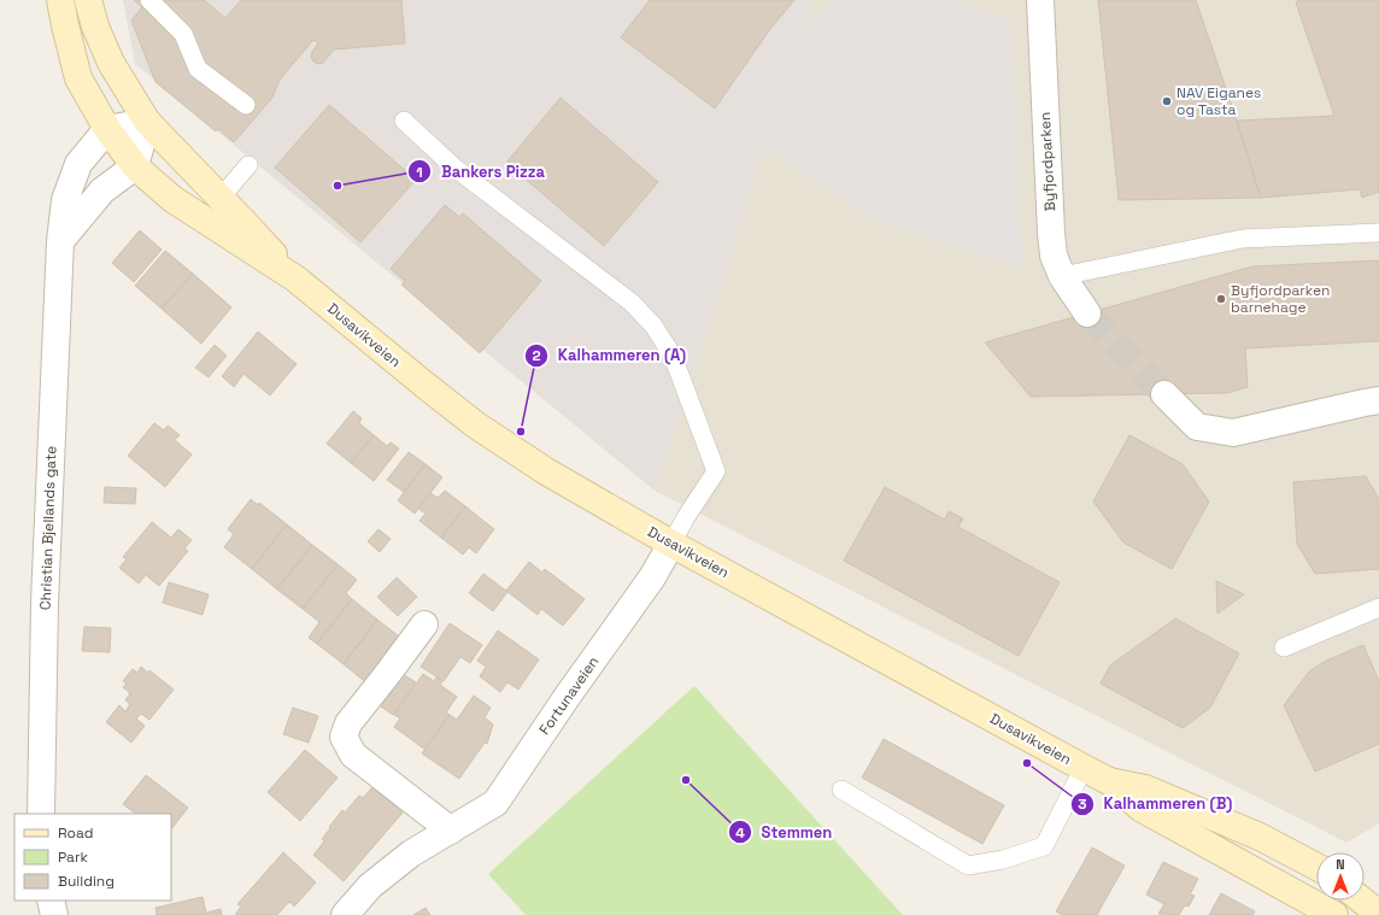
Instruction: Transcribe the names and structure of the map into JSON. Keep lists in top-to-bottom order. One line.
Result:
{"streets":{"main road":["Dusavikveien"],"street":["Byfjordparken","Christian Bjellands gate","Fortunaveien"]},"crossings":[["Dusavikveien","Christian Bjellands gate"],["Dusavikveien","Fortunaveien"]],"places":["NAV Eiganes og Tasta","Bankers Pizza","Byfjordparken barnehage","Kalhammeren (A)","Kalhammeren (B)","Stemmen"],"legend":["Road","Park","Building"],"north":"top"}
